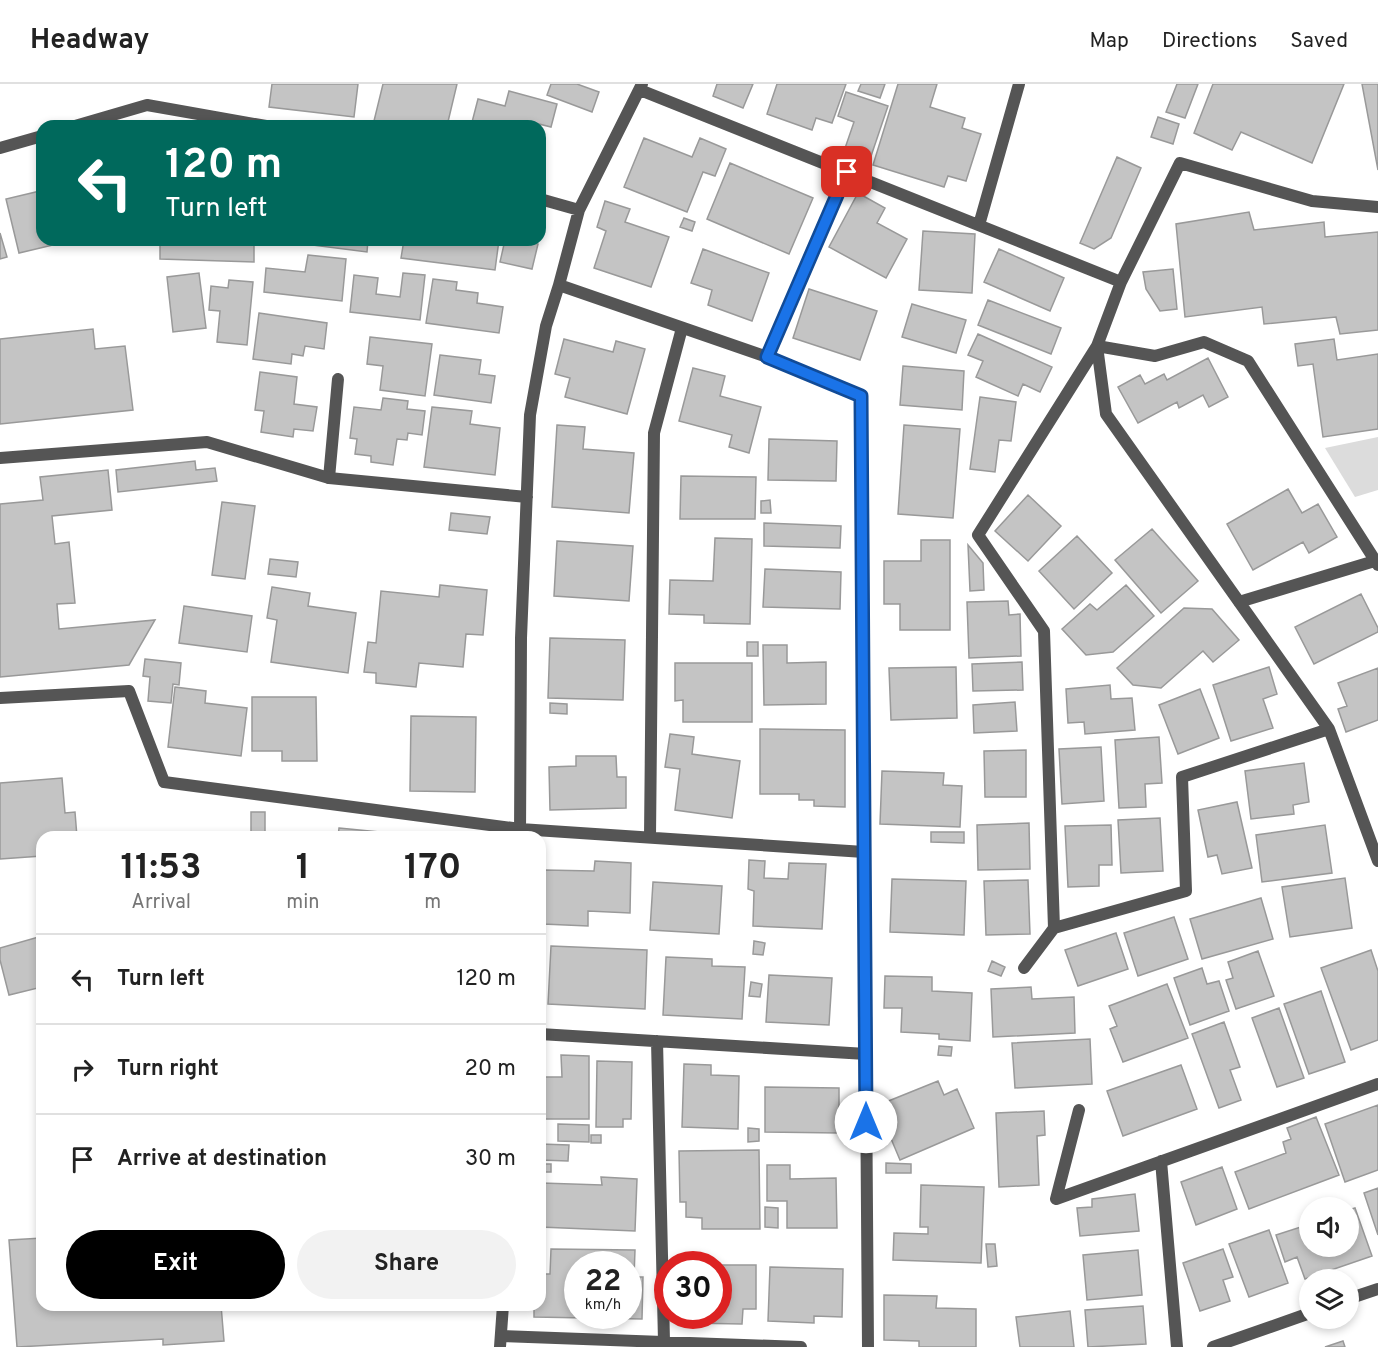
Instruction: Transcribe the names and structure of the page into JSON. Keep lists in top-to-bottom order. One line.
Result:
{"page":{"header":"Headway","nav":["Map","Directions","Saved"],"turn":["120 m","Turn left"],"eta":["11:53","Arrival","1","min","170","m"],"list":[{"name":"Turn left","value":"120 m"},{"name":"Turn right","value":"20 m"},{"name":"Arrive at destination","value":"30 m"}],"buttons":["Exit","Share"],"speed":"22 km/h","limit":"30"}}
